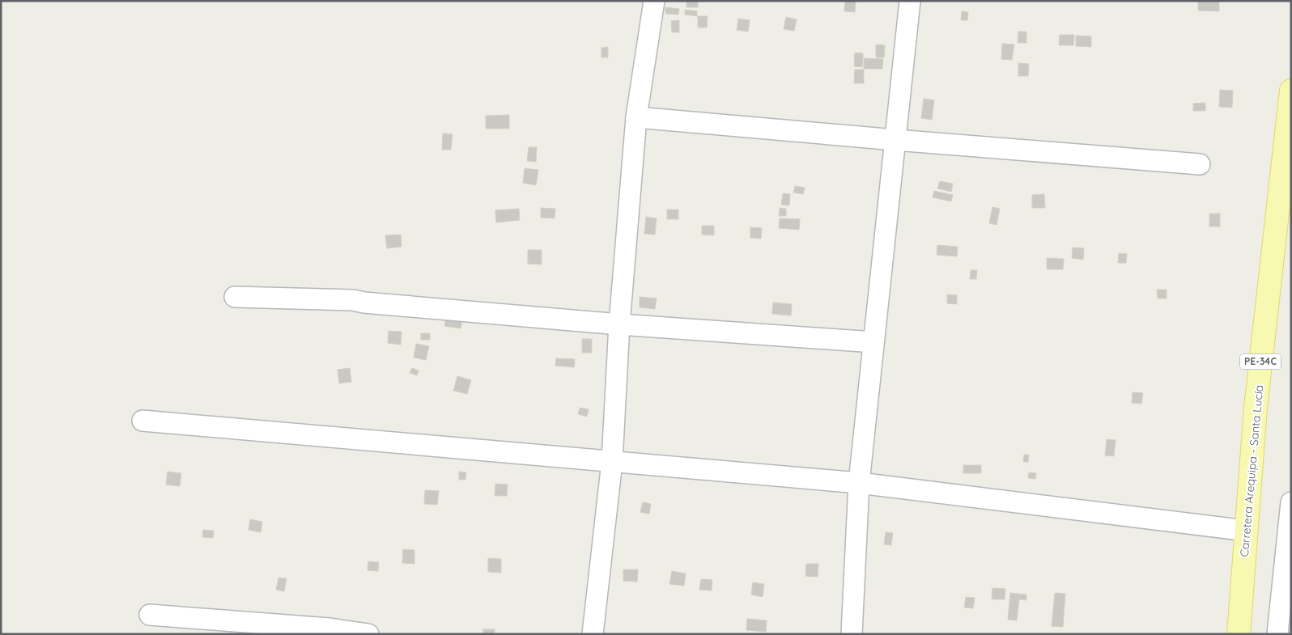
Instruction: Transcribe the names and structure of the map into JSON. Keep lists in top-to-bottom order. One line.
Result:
{"streets":{"main road":["PE-34C","Carretera Arequipa - Santa Lucía"]}}
